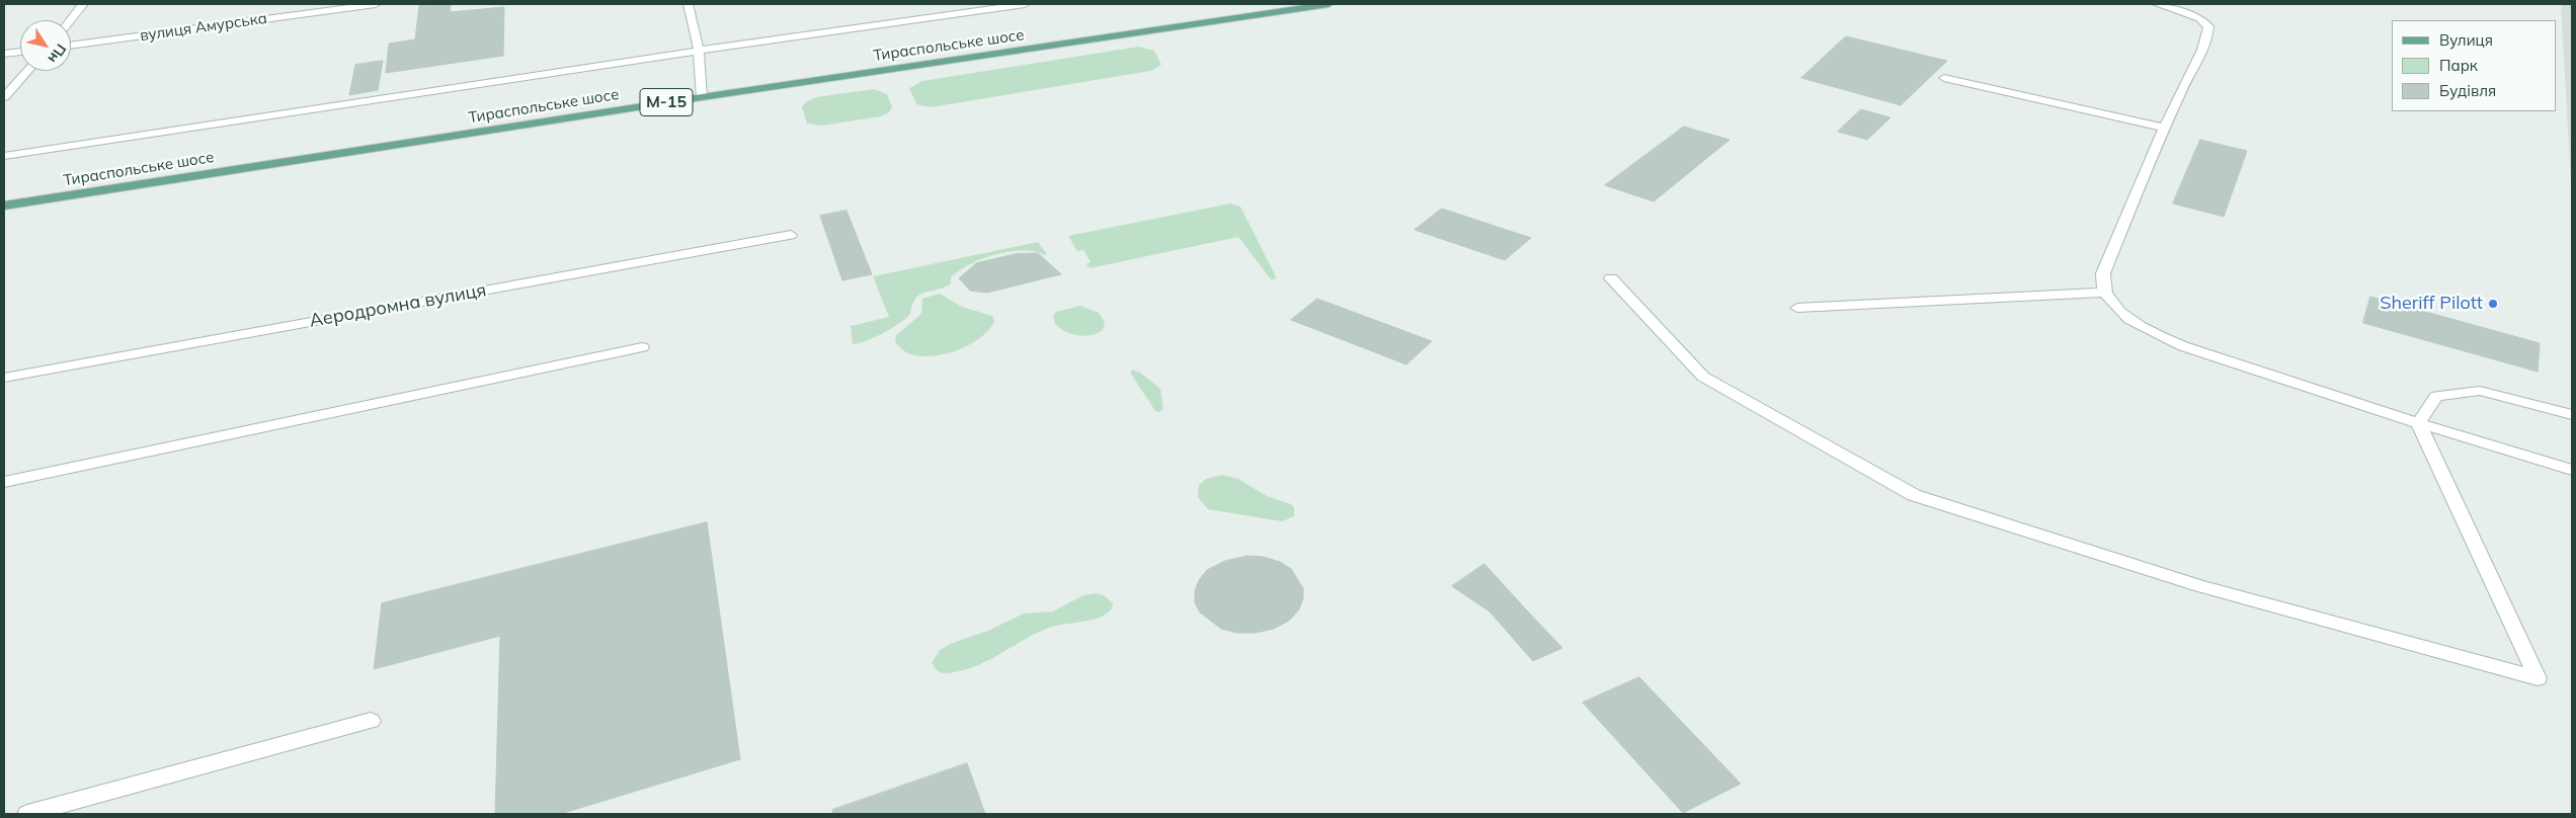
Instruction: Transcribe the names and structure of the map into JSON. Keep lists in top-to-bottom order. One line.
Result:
{"streets":{"main road":["Тираспольське шосе","М-15"],"street":["вулиця Амурська","Аеродромна вулиця"]},"places":["Sheriff Pilott"],"legend":["Вулиця","Парк","Будівля"],"north":"bottom right"}
